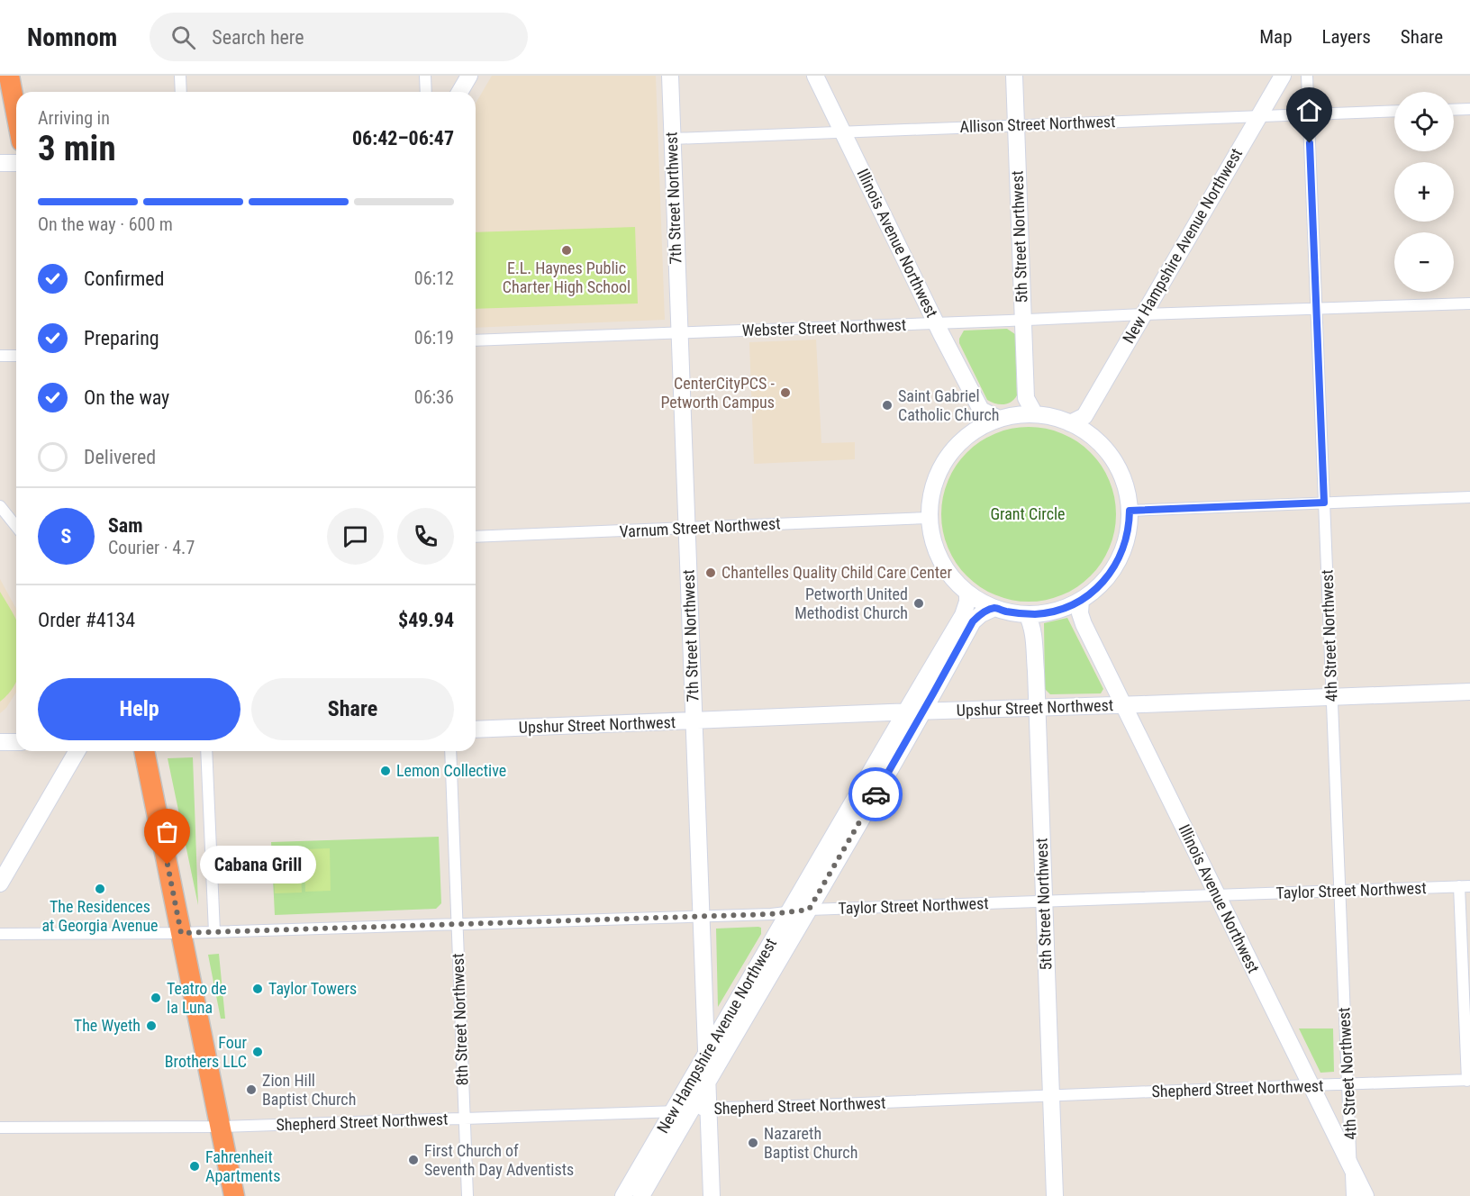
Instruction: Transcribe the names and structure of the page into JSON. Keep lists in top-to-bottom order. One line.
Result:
{"streets":{"street":["Allison Street Northwest","7th Street Northwest","5th Street Northwest","Illinois Avenue Northwest","New Hampshire Avenue Northwest","Webster Street Northwest","Varnum Street Northwest","4th Street Northwest","Upshur Street Northwest","Taylor Street Northwest","8th Street Northwest","Shepherd Street Northwest"]},"crossings":[["Allison Street Northwest","7th Street Northwest"],["Allison Street Northwest","5th Street Northwest"],["Allison Street Northwest","Illinois Avenue Northwest"],["Allison Street Northwest","New Hampshire Avenue Northwest"],["Allison Street Northwest","4th Street Northwest"],["7th Street Northwest","New Hampshire Avenue Northwest"],["7th Street Northwest","Webster Street Northwest"],["7th Street Northwest","Varnum Street Northwest"],["7th Street Northwest","Upshur Street Northwest"],["7th Street Northwest","Taylor Street Northwest"],["7th Street Northwest","Shepherd Street Northwest"],["5th Street Northwest","Webster Street Northwest"],["5th Street Northwest","Upshur Street Northwest"],["5th Street Northwest","Taylor Street Northwest"],["5th Street Northwest","Shepherd Street Northwest"],["Illinois Avenue Northwest","Webster Street Northwest"],["Illinois Avenue Northwest","4th Street Northwest"],["Illinois Avenue Northwest","Upshur Street Northwest"],["Illinois Avenue Northwest","Taylor Street Northwest"],["Illinois Avenue Northwest","Shepherd Street Northwest"],["New Hampshire Avenue Northwest","Webster Street Northwest"],["New Hampshire Avenue Northwest","Upshur Street Northwest"],["New Hampshire Avenue Northwest","Taylor Street Northwest"],["New Hampshire Avenue Northwest","Shepherd Street Northwest"],["Webster Street Northwest","4th Street Northwest"],["4th Street Northwest","Upshur Street Northwest"],["4th Street Northwest","Taylor Street Northwest"],["4th Street Northwest","Shepherd Street Northwest"],["Taylor Street Northwest","8th Street Northwest"],["8th Street Northwest","Shepherd Street Northwest"]],"parks":["Grant Circle"],"places":["E.L. Haynes Public Charter High School","CenterCityPCS - Petworth Campus","Saint Gabriel Catholic Church","Chantelles Quality Child Care Center","Petworth United Methodist Church","Lemon Collective","Cabana Grill","The Residences at Georgia Avenue","Taylor Towers","Teatro de la Luna","The Wyeth","Four Brothers LLC","Zion Hill Baptist Church","Nazareth Baptist Church","First Church of Seventh Day Adventists","Fahrenheit Apartments"],"page":{"header":"Nomnom","search":"Search here","nav":["Map","Layers","Share"],"map_buttons":["+","−"],"heading":["3 min","Arriving in","06:42–06:47"],"panel":["Sam","Courier · 4.7","Order #4134","$49.94"],"bar":"On the way · 600 m","list":[["Confirmed","06:12"],["Preparing","06:19"],["On the way","06:36"],"Delivered"],"round":"S","buttons":["Help","Share"],"bubble":"Cabana Grill"}}
